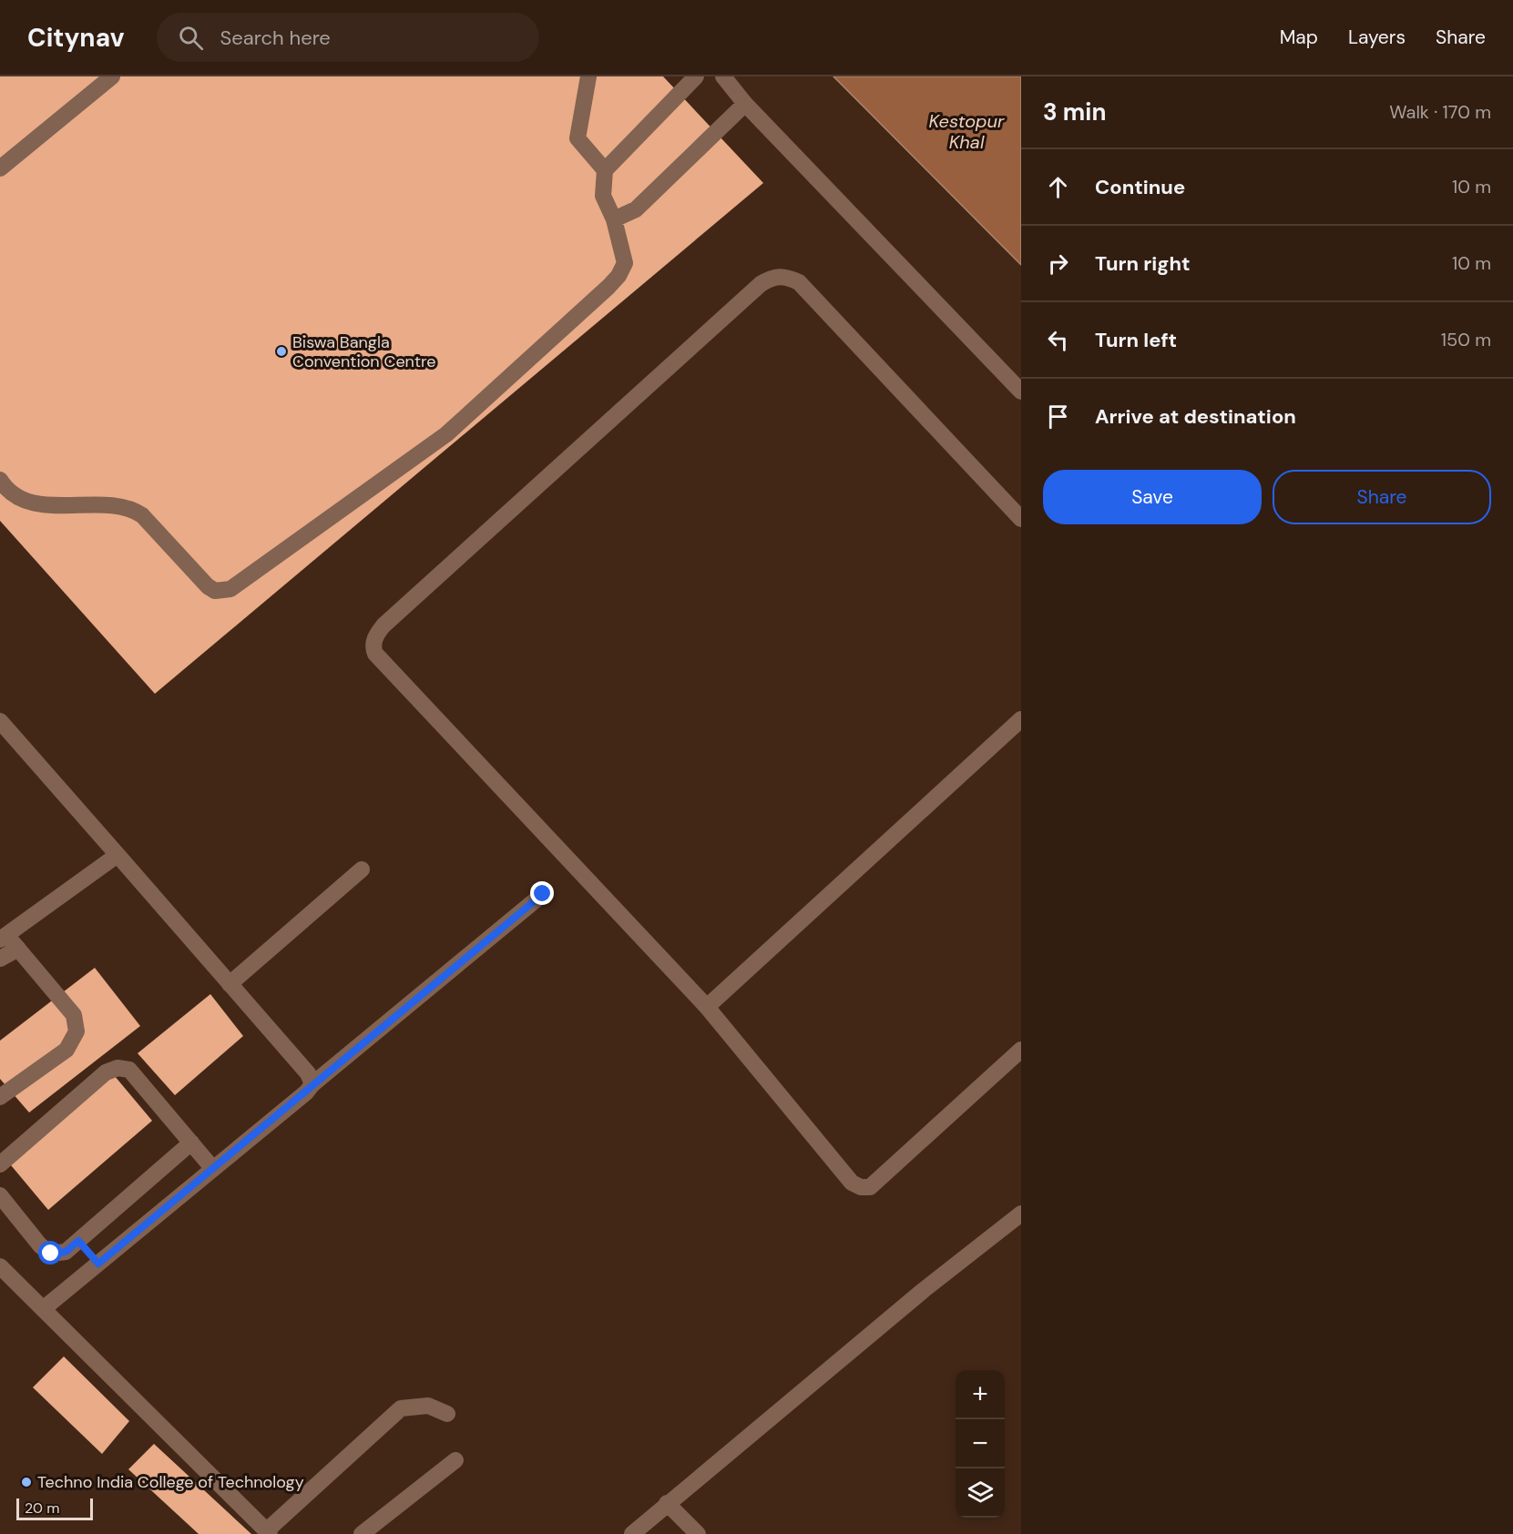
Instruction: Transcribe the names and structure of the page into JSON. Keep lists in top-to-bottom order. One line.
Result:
{"water":["Kestopur Khal"],"places":["Biswa Bangla Convention Centre","Techno India College of Technology"],"scale_bar":"20 m","page":{"header":"Citynav","search":"Search here","nav":["Map","Layers","Share"],"heading":["3 min","Walk · 170 m"],"list":[["Continue","10 m"],["Turn right","10 m"],["Turn left","150 m"],"Arrive at destination"],"buttons":["Save","Share"],"map_buttons":["+","−"],"scale":"20 m"}}
